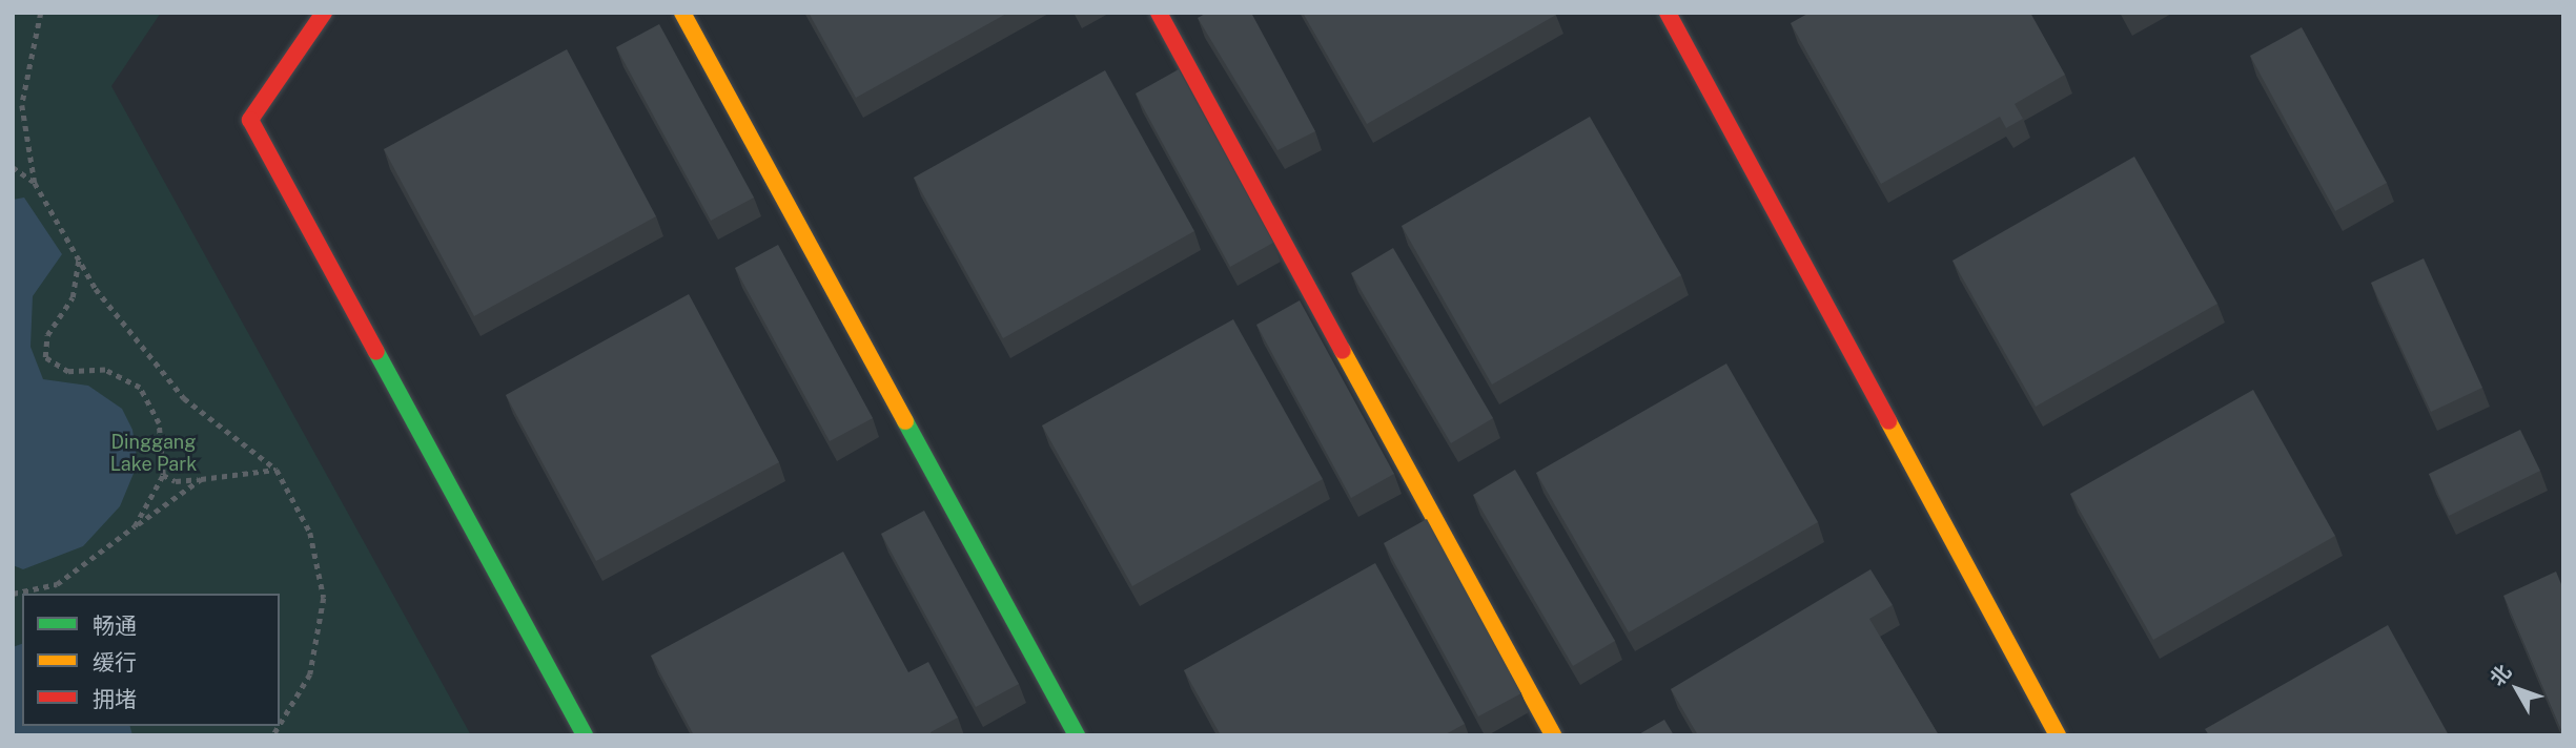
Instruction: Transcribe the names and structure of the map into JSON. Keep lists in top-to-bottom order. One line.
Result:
{"parks":["Dinggang Lake Park"],"legend":["畅通","缓行","拥堵"],"north":"top left"}
